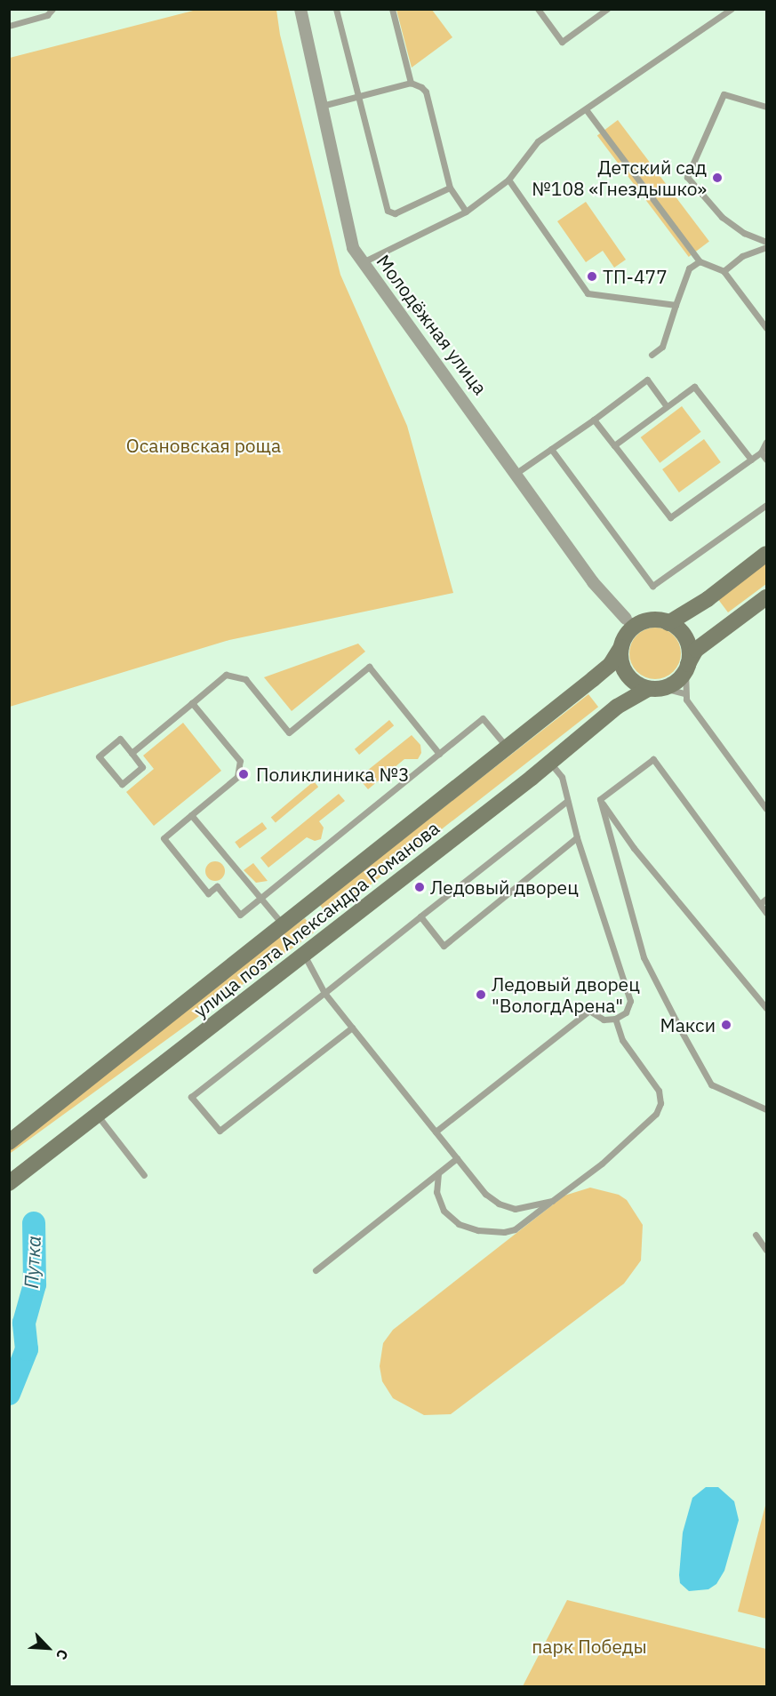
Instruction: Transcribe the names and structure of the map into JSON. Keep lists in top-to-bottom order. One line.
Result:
{"streets":{"main road":["улица поэта Александра Романова"],"street":["Молодёжная улица"]},"crossings":[["Молодёжная улица","улица поэта Александра Романова"]],"water":["Путка"],"parks":["Осановская роща","парк Победы"],"places":["Детский сад №108 «Гнездышко»","ТП-477","Поликлиника №3","Ледовый дворец","Ледовый дворец \"ВологдАрена\"","Макси"],"north":"bottom right"}
